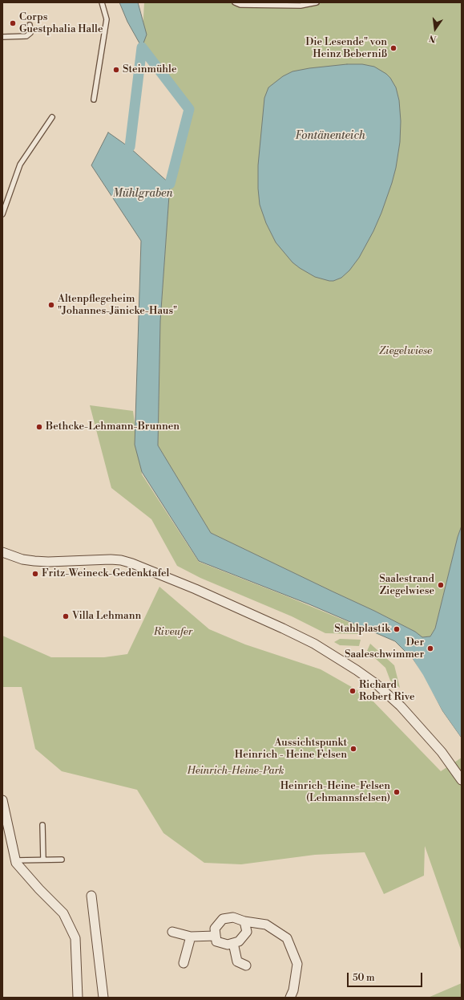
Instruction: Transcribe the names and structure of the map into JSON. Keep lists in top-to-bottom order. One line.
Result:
{"water":["Fontänenteich","Mühlgraben"],"parks":["Ziegelwiese","Riveufer","Heinrich-Heine-Park"],"places":["Corps Guestphalia Halle","Die Lesende\" von Heinz Beberniß","Steinmühle","Altenpflegeheim \"Johannes-Jänicke-Haus\"","Bethcke-Lehmann-Brunnen","Fritz-Weineck-Gedenktafel","Saalestrand Ziegelwiese","Villa Lehmann","Stahlplastik","Der Saaleschwimmer","Richard Robert Rive","Aussichtspunkt Heinrich - Heine Felsen","Heinrich-Heine-Felsen (Lehmannsfelsen)"],"scale_bar":"50 m","north":"bottom"}
